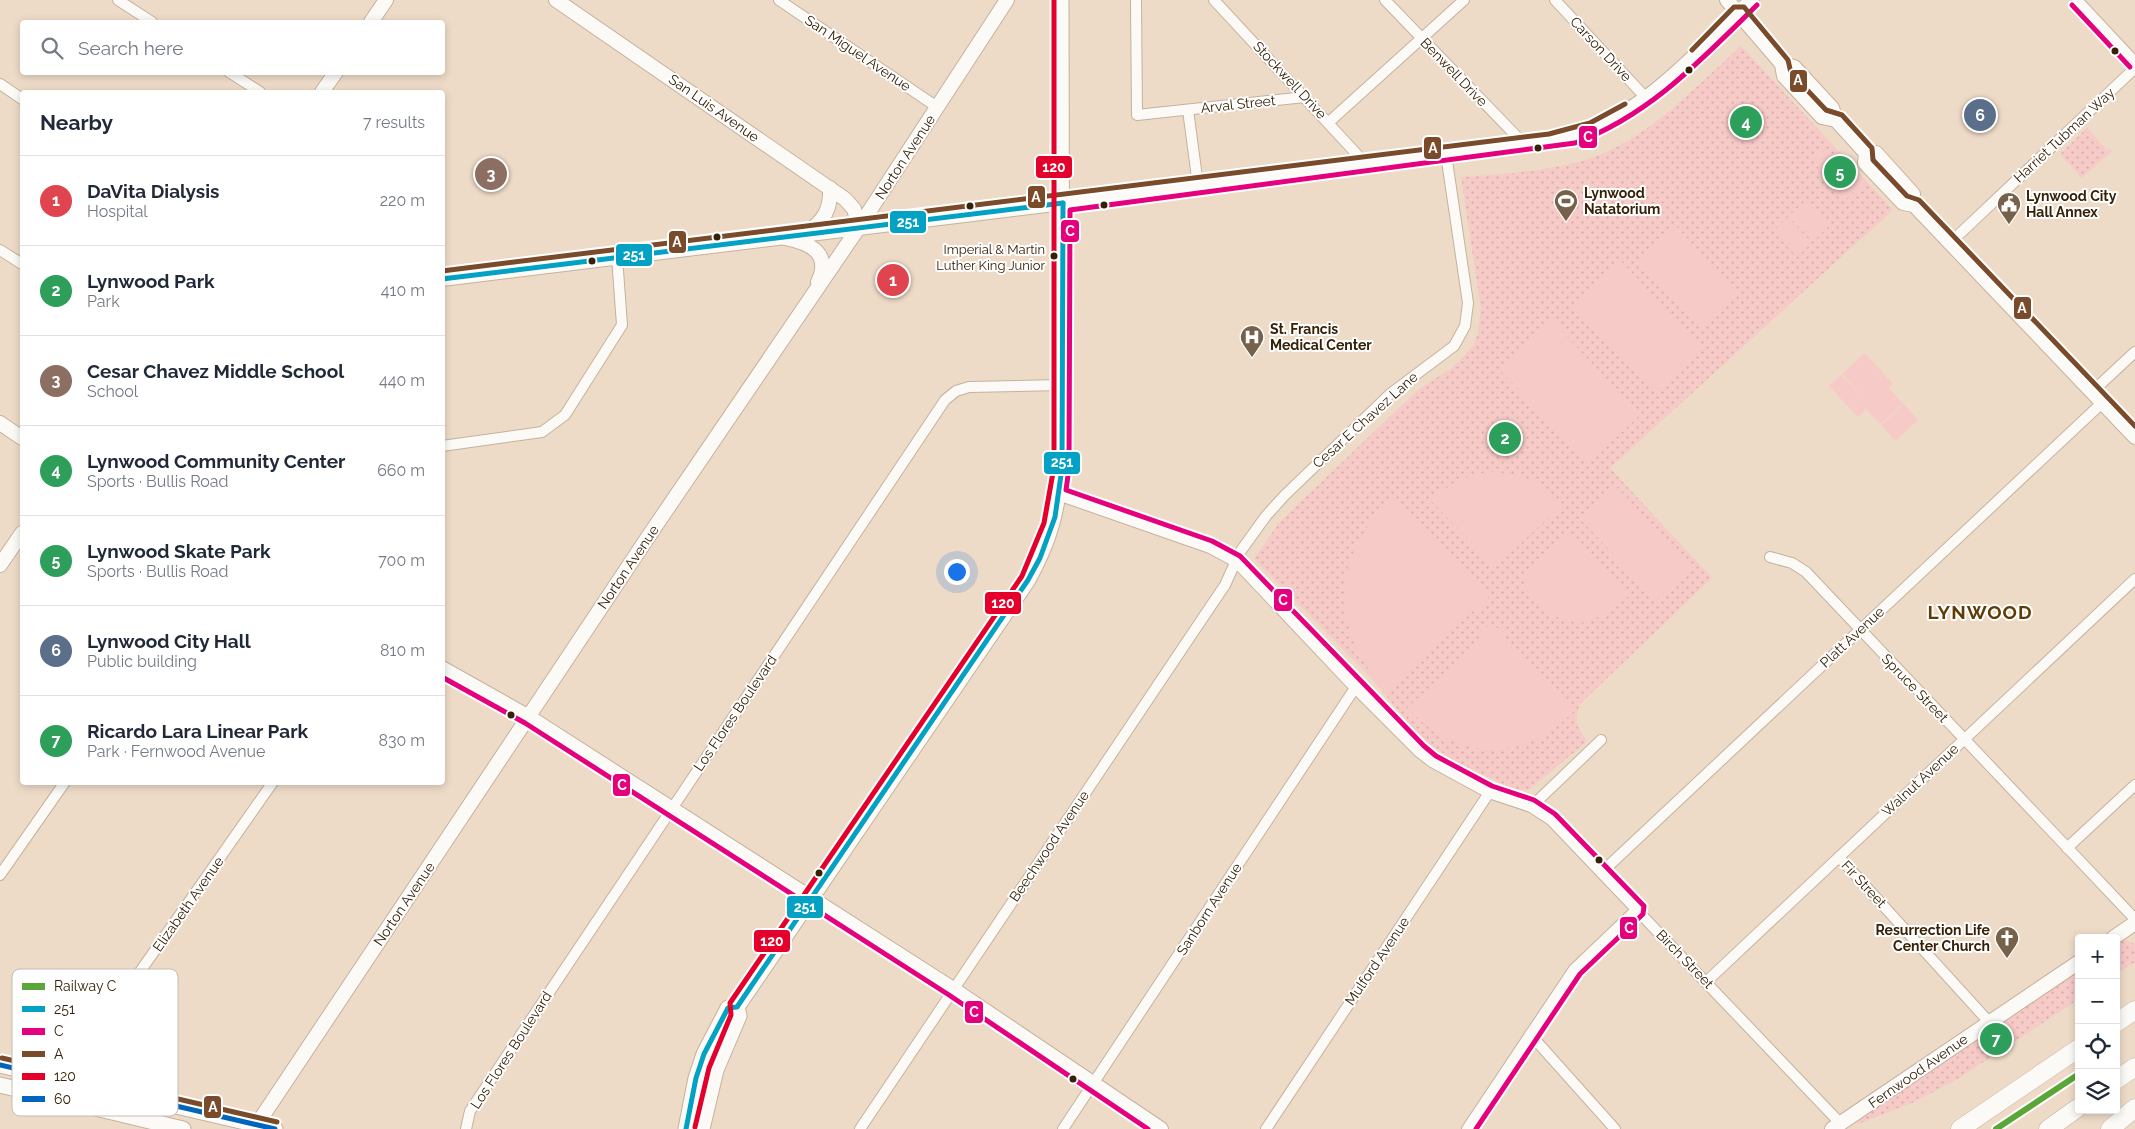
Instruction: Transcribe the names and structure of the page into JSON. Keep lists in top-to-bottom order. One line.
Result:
{"streets":{"street":["Carson Drive","San Miguel Avenue","Benwell Drive","Stockwell Drive","Arval Street","San Luis Avenue","Harriet Tubman Way","Norton Avenue","Cesar E Chavez Lane","Platt Avenue","Spruce Street","Los Flores Boulevard","Walnut Avenue","Beechwood Avenue","Fir Street","Elizabeth Avenue","Sanborn Avenue","Birch Street","Mulford Avenue","Fernwood Avenue"]},"crossings":[["San Miguel Avenue","Norton Avenue"],["Stockwell Drive","Arval Street"],["San Luis Avenue","Norton Avenue"],["Cesar E Chavez Lane","Beechwood Avenue"],["Cesar E Chavez Lane","Birch Street"],["Platt Avenue","Spruce Street"],["Platt Avenue","Birch Street"],["Spruce Street","Walnut Avenue"],["Walnut Avenue","Fir Street"],["Walnut Avenue","Birch Street"],["Beechwood Avenue","Birch Street"],["Fir Street","Fernwood Avenue"],["Sanborn Avenue","Birch Street"],["Birch Street","Mulford Avenue"],["Birch Street","Fernwood Avenue"]],"districts":["LYNWOOD"],"places":{"sports":["Lynwood Natatorium"],"public building":["Lynwood City Hall Annex"],"other":["Imperial & Martin Luther King Junior"],"hospital":["St. Francis Medical Center"],"church":["Resurrection Life Center Church"]},"lines":["transit line 120","transit line C","transit line A","transit line 251","transit line 60","rail line C"],"legend":["Railway C","251","C","A","120","60"],"page":{"search":"Search here","heading":["Nearby","7 results"],"pins":["6","4","5","3","1","2","7"],"list":[{"mark":"1","name":"DaVita Dialysis","note":"Hospital","value":"220 m"},{"mark":"2","name":"Lynwood Park","note":"Park","value":"410 m"},{"mark":"3","name":"Cesar Chavez Middle School","note":"School","value":"440 m"},{"mark":"4","name":"Lynwood Community Center","note":"Sports · Bullis Road","value":"660 m"},{"mark":"5","name":"Lynwood Skate Park","note":"Sports · Bullis Road","value":"700 m"},{"mark":"6","name":"Lynwood City Hall","note":"Public building","value":"810 m"},{"mark":"7","name":"Ricardo Lara Linear Park","note":"Park · Fernwood Avenue","value":"830 m"}],"map_buttons":["+","−"]}}
